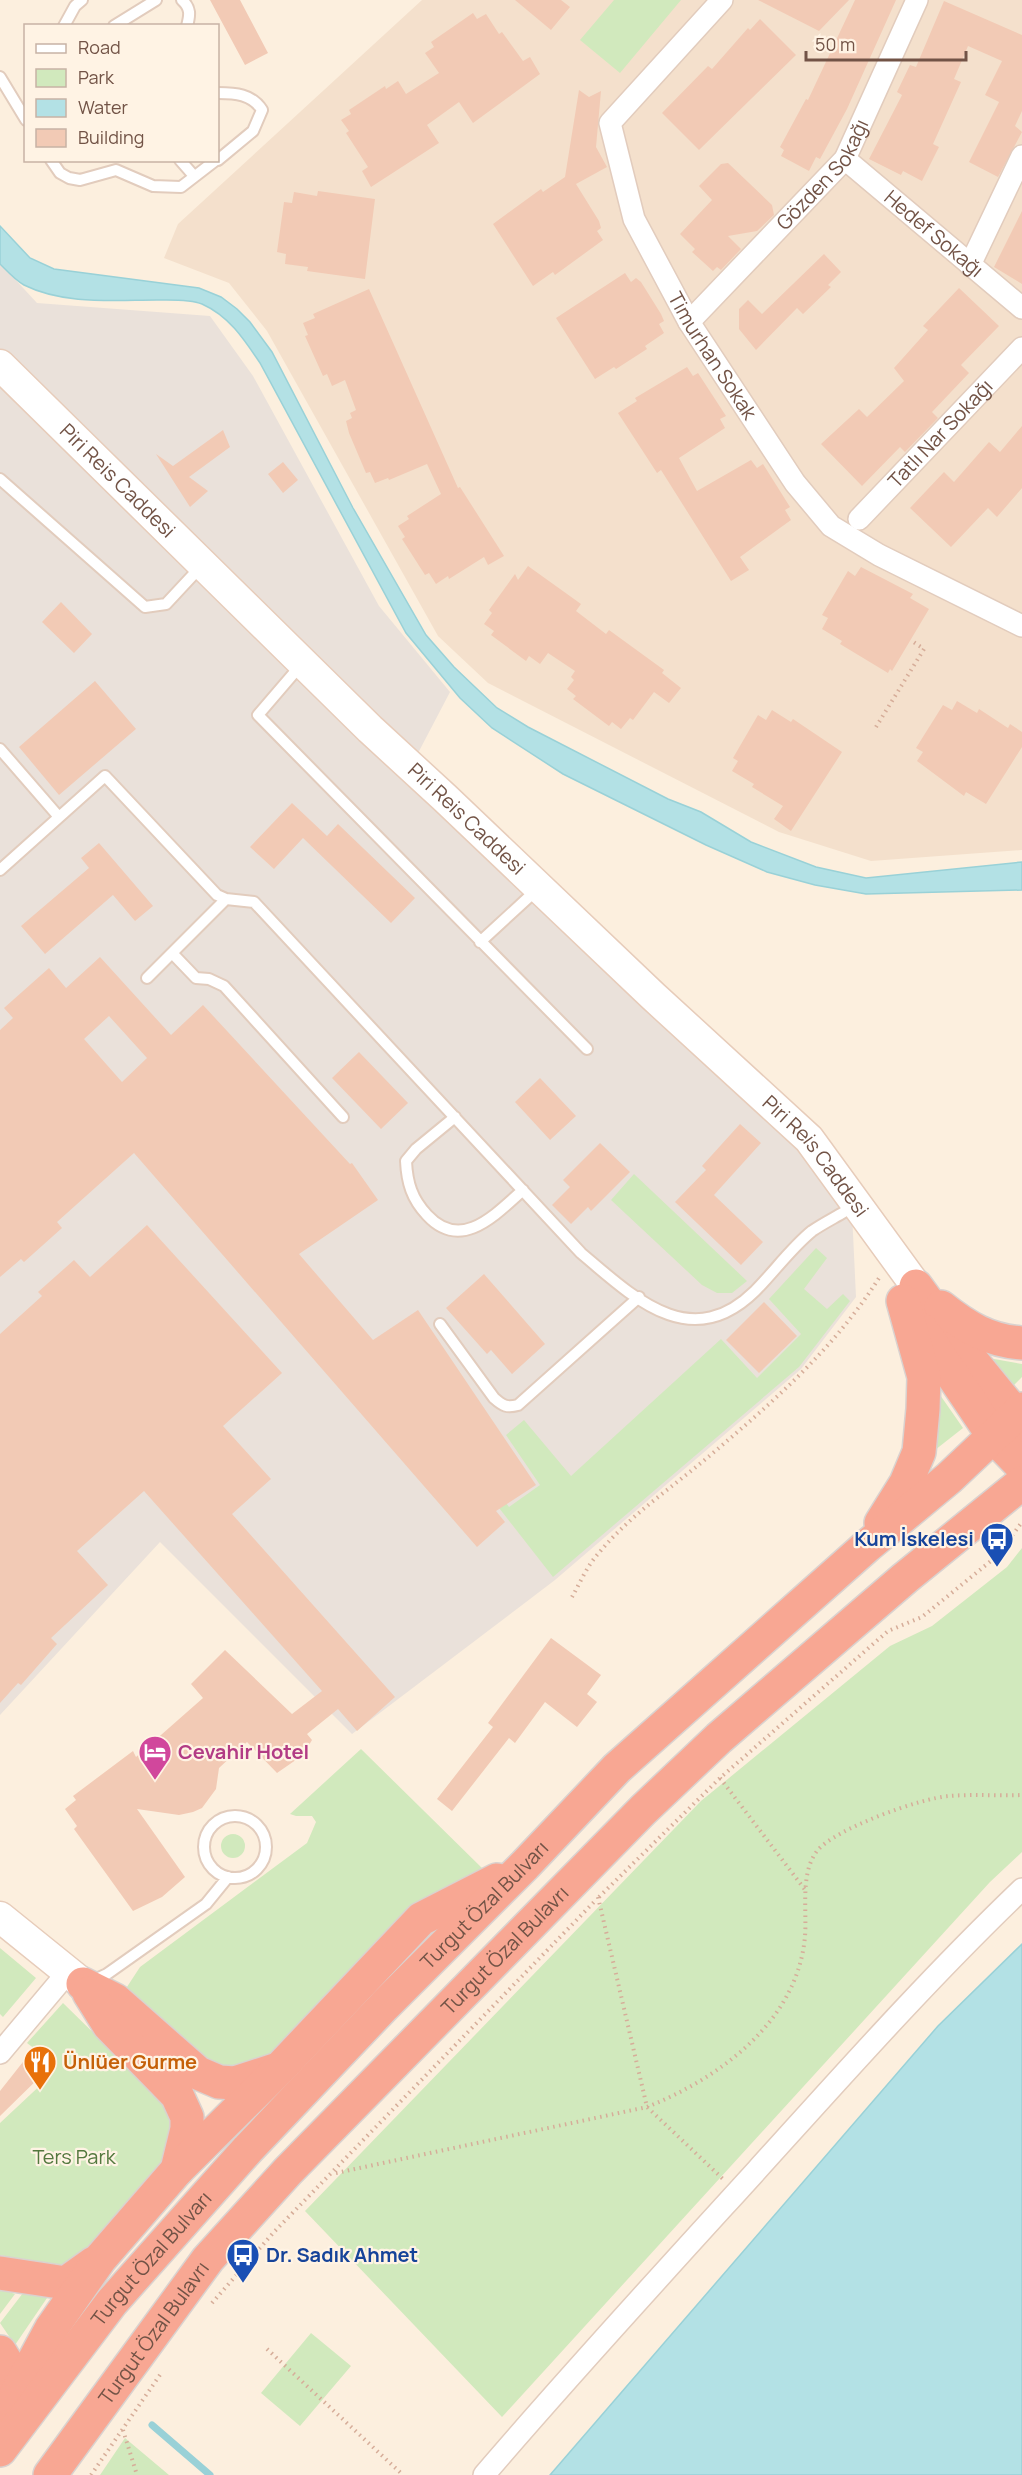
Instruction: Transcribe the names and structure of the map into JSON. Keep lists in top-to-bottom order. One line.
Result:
{"streets":{"highway":["Turgut Özal Bulvarı","Turgut Özal Bulavrı"],"main road":["Piri Reis Caddesi"],"street":["Gözden Sokağı","Hedef Sokağı","Timurhan Sokak","Tatlı Nar Sokağı"]},"crossings":[["Gözden Sokağı","Hedef Sokağı"],["Gözden Sokağı","Timurhan Sokak"]],"parks":["Ters Park"],"places":{"bus stop":["Kum İskelesi","Dr. Sadık Ahmet"],"hotel":["Cevahir Hotel"],"restaurant":["Ünlüer Gurme"]},"legend":["Road","Park","Water","Building"],"scale_bar":"50 m"}
